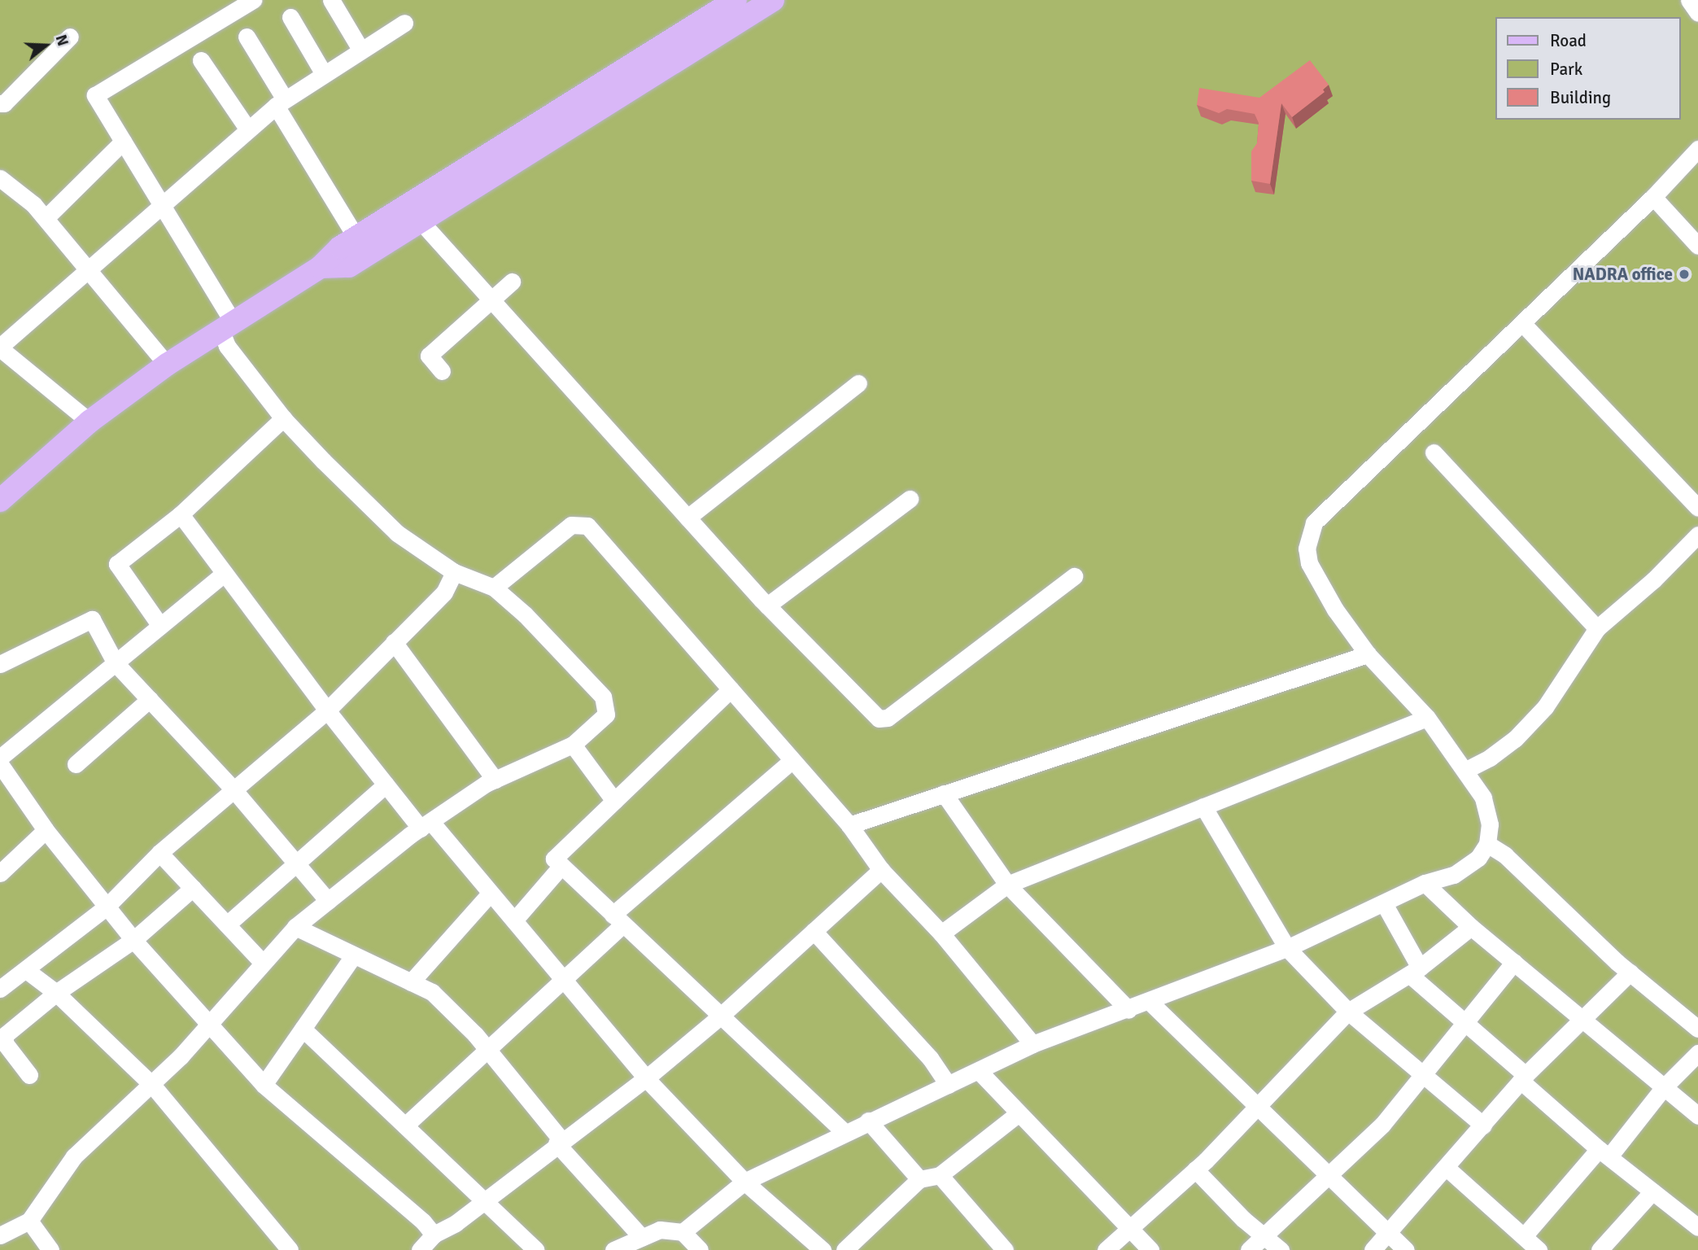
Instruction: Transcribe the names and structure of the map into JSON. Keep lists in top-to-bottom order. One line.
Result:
{"places":["NADRA office"],"legend":["Road","Park","Building"],"north":"right"}
